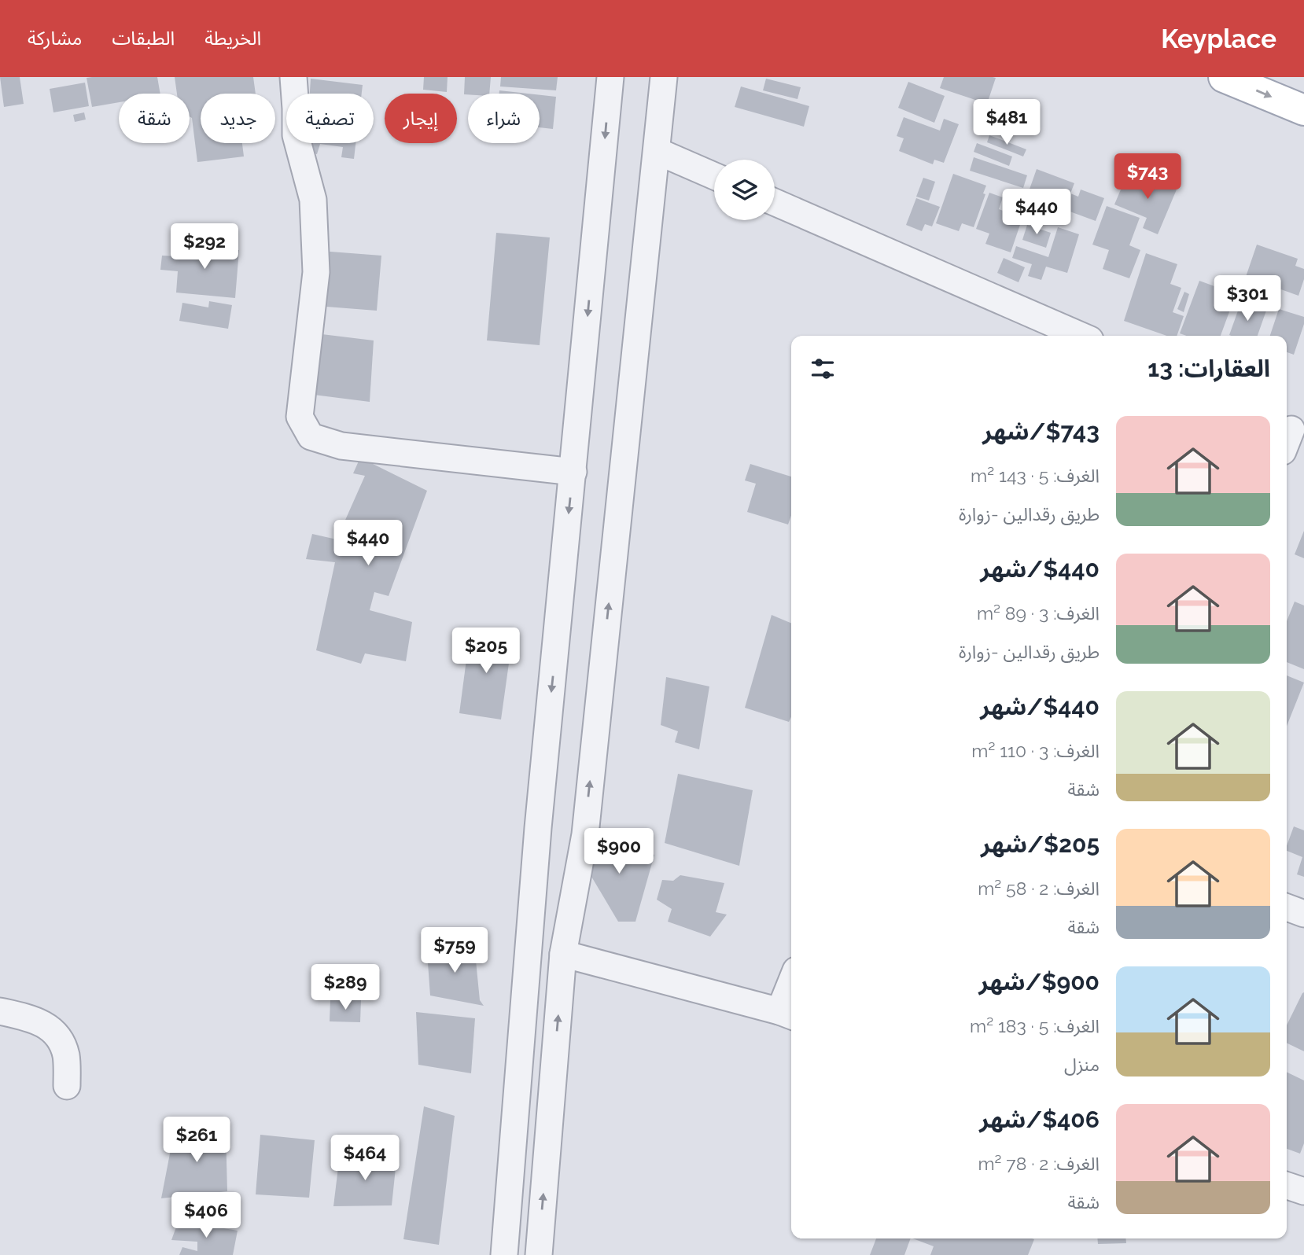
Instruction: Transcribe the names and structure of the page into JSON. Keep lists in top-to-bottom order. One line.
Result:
{"page":{"header":"Keyplace","nav":["الخريطة","الطبقات","مشاركة"],"chip":["شراء","إيجار","تصفية","جديد","شقة"],"price":["$481","$743","$440","$292","$301","$440","$205","$900","$759","$289","$261","$464","$406"],"heading":"العقارات: 13","list":[{"name":"$743/شهر","note":"الغرف: 5 · 143 m² · طريق رقدالين -زوارة"},{"name":"$440/شهر","note":"الغرف: 3 · 89 m² · طريق رقدالين -زوارة"},{"name":"$440/شهر","note":"الغرف: 3 · 110 m² · شقة"},{"name":"$205/شهر","note":"الغرف: 2 · 58 m² · شقة"},{"name":"$900/شهر","note":"الغرف: 5 · 183 m² · منزل"},{"name":"$406/شهر","note":"الغرف: 2 · 78 m² · شقة"}]}}
